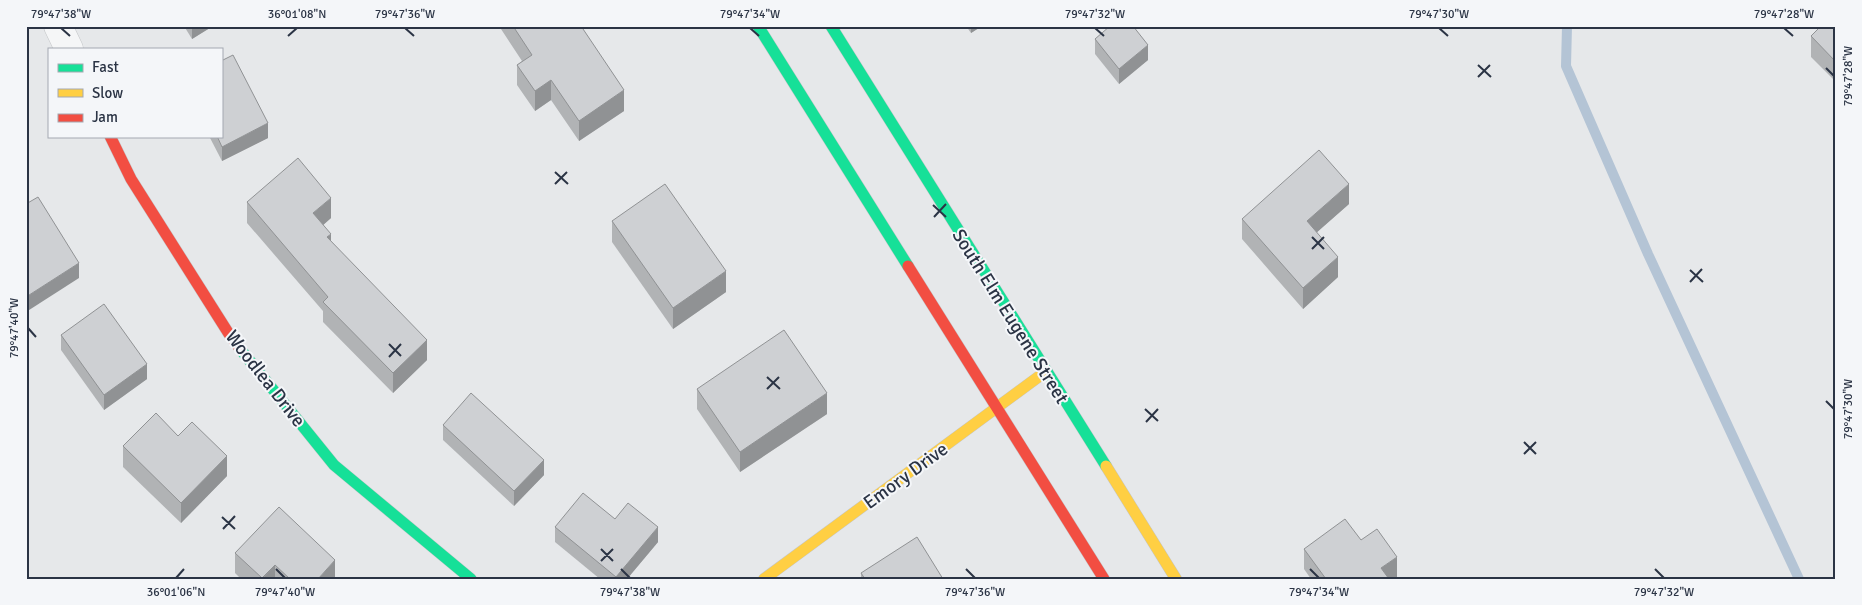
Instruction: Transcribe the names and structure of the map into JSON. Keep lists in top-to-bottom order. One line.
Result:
{"streets":{"main road":["South Elm Eugene Street","Woodlea Drive","Emory Drive"]},"crossings":[["South Elm Eugene Street","Emory Drive"]],"legend":["Fast","Slow","Jam"],"coordinates":["79°47'38\"W","36°01'08\"N","79°47'36\"W","79°47'34\"W","79°47'32\"W","79°47'30\"W","79°47'28\"W","79°47'40\"W","36°01'06\"N"]}
